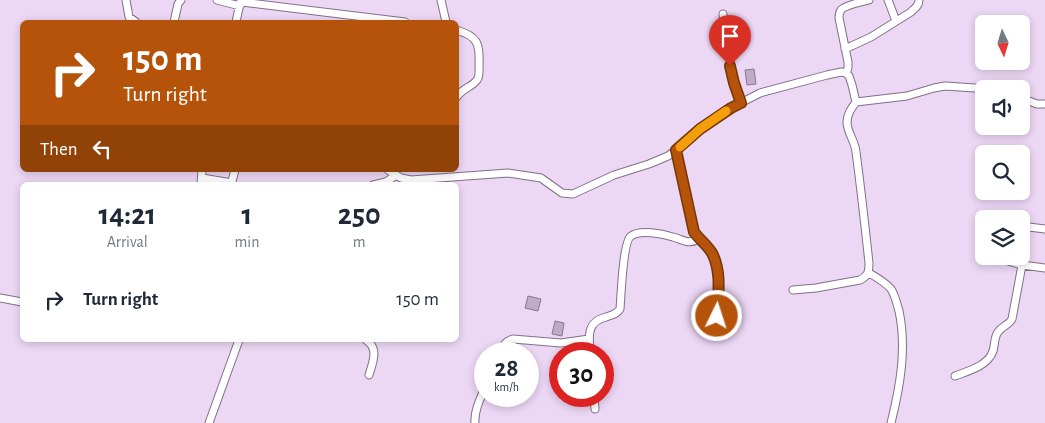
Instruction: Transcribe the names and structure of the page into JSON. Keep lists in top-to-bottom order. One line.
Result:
{"north":"bottom","page":{"turn":["150 m","Turn right"],"then":"Then","eta":["14:21","Arrival","1","min","250","m"],"list":[{"name":"Turn right","value":"150 m"}],"speed":"28 km/h","limit":"30"}}
